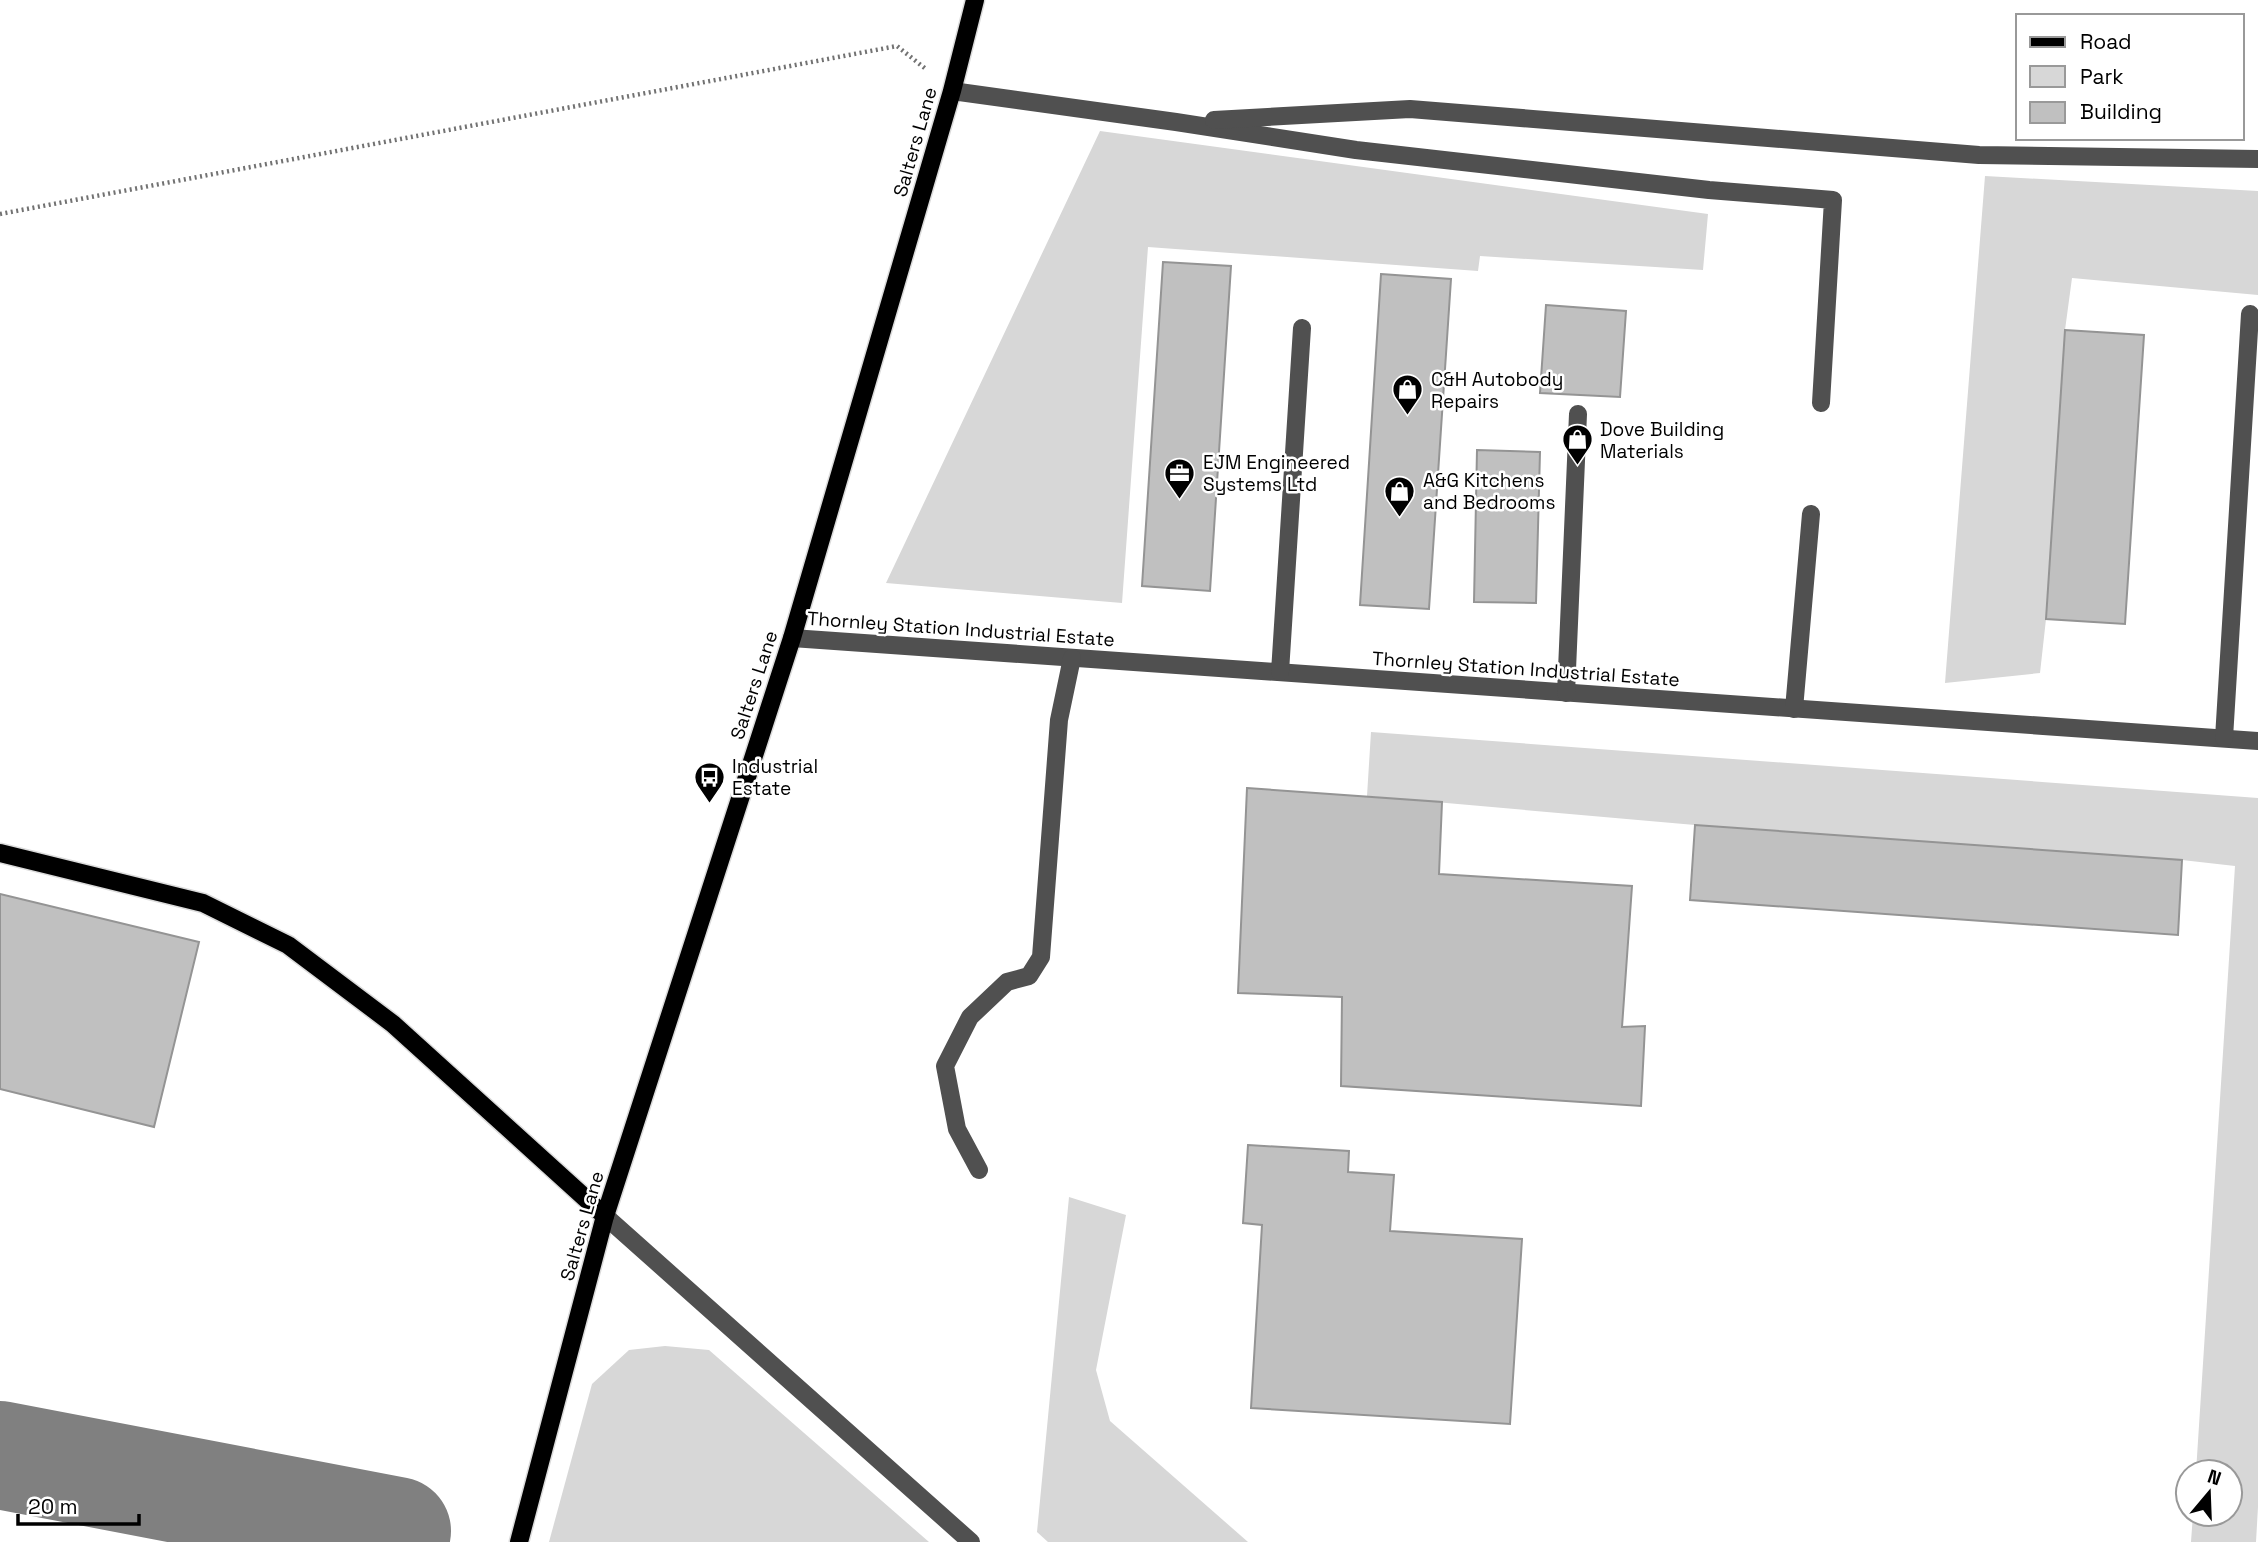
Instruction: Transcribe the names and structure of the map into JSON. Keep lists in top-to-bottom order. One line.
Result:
{"streets":{"main road":["Salters Lane"],"lane":["Thornley Station Industrial Estate"]},"crossings":[["Salters Lane","Thornley Station Industrial Estate"]],"places":{"shop":["C&H Autobody Repairs","Dove Building Materials","A&G Kitchens and Bedrooms"],"office":["EJM Engineered Systems Ltd"],"bus stop":["Industrial Estate"]},"legend":["Road","Park","Building"],"scale_bar":"20 m","north":"top"}
